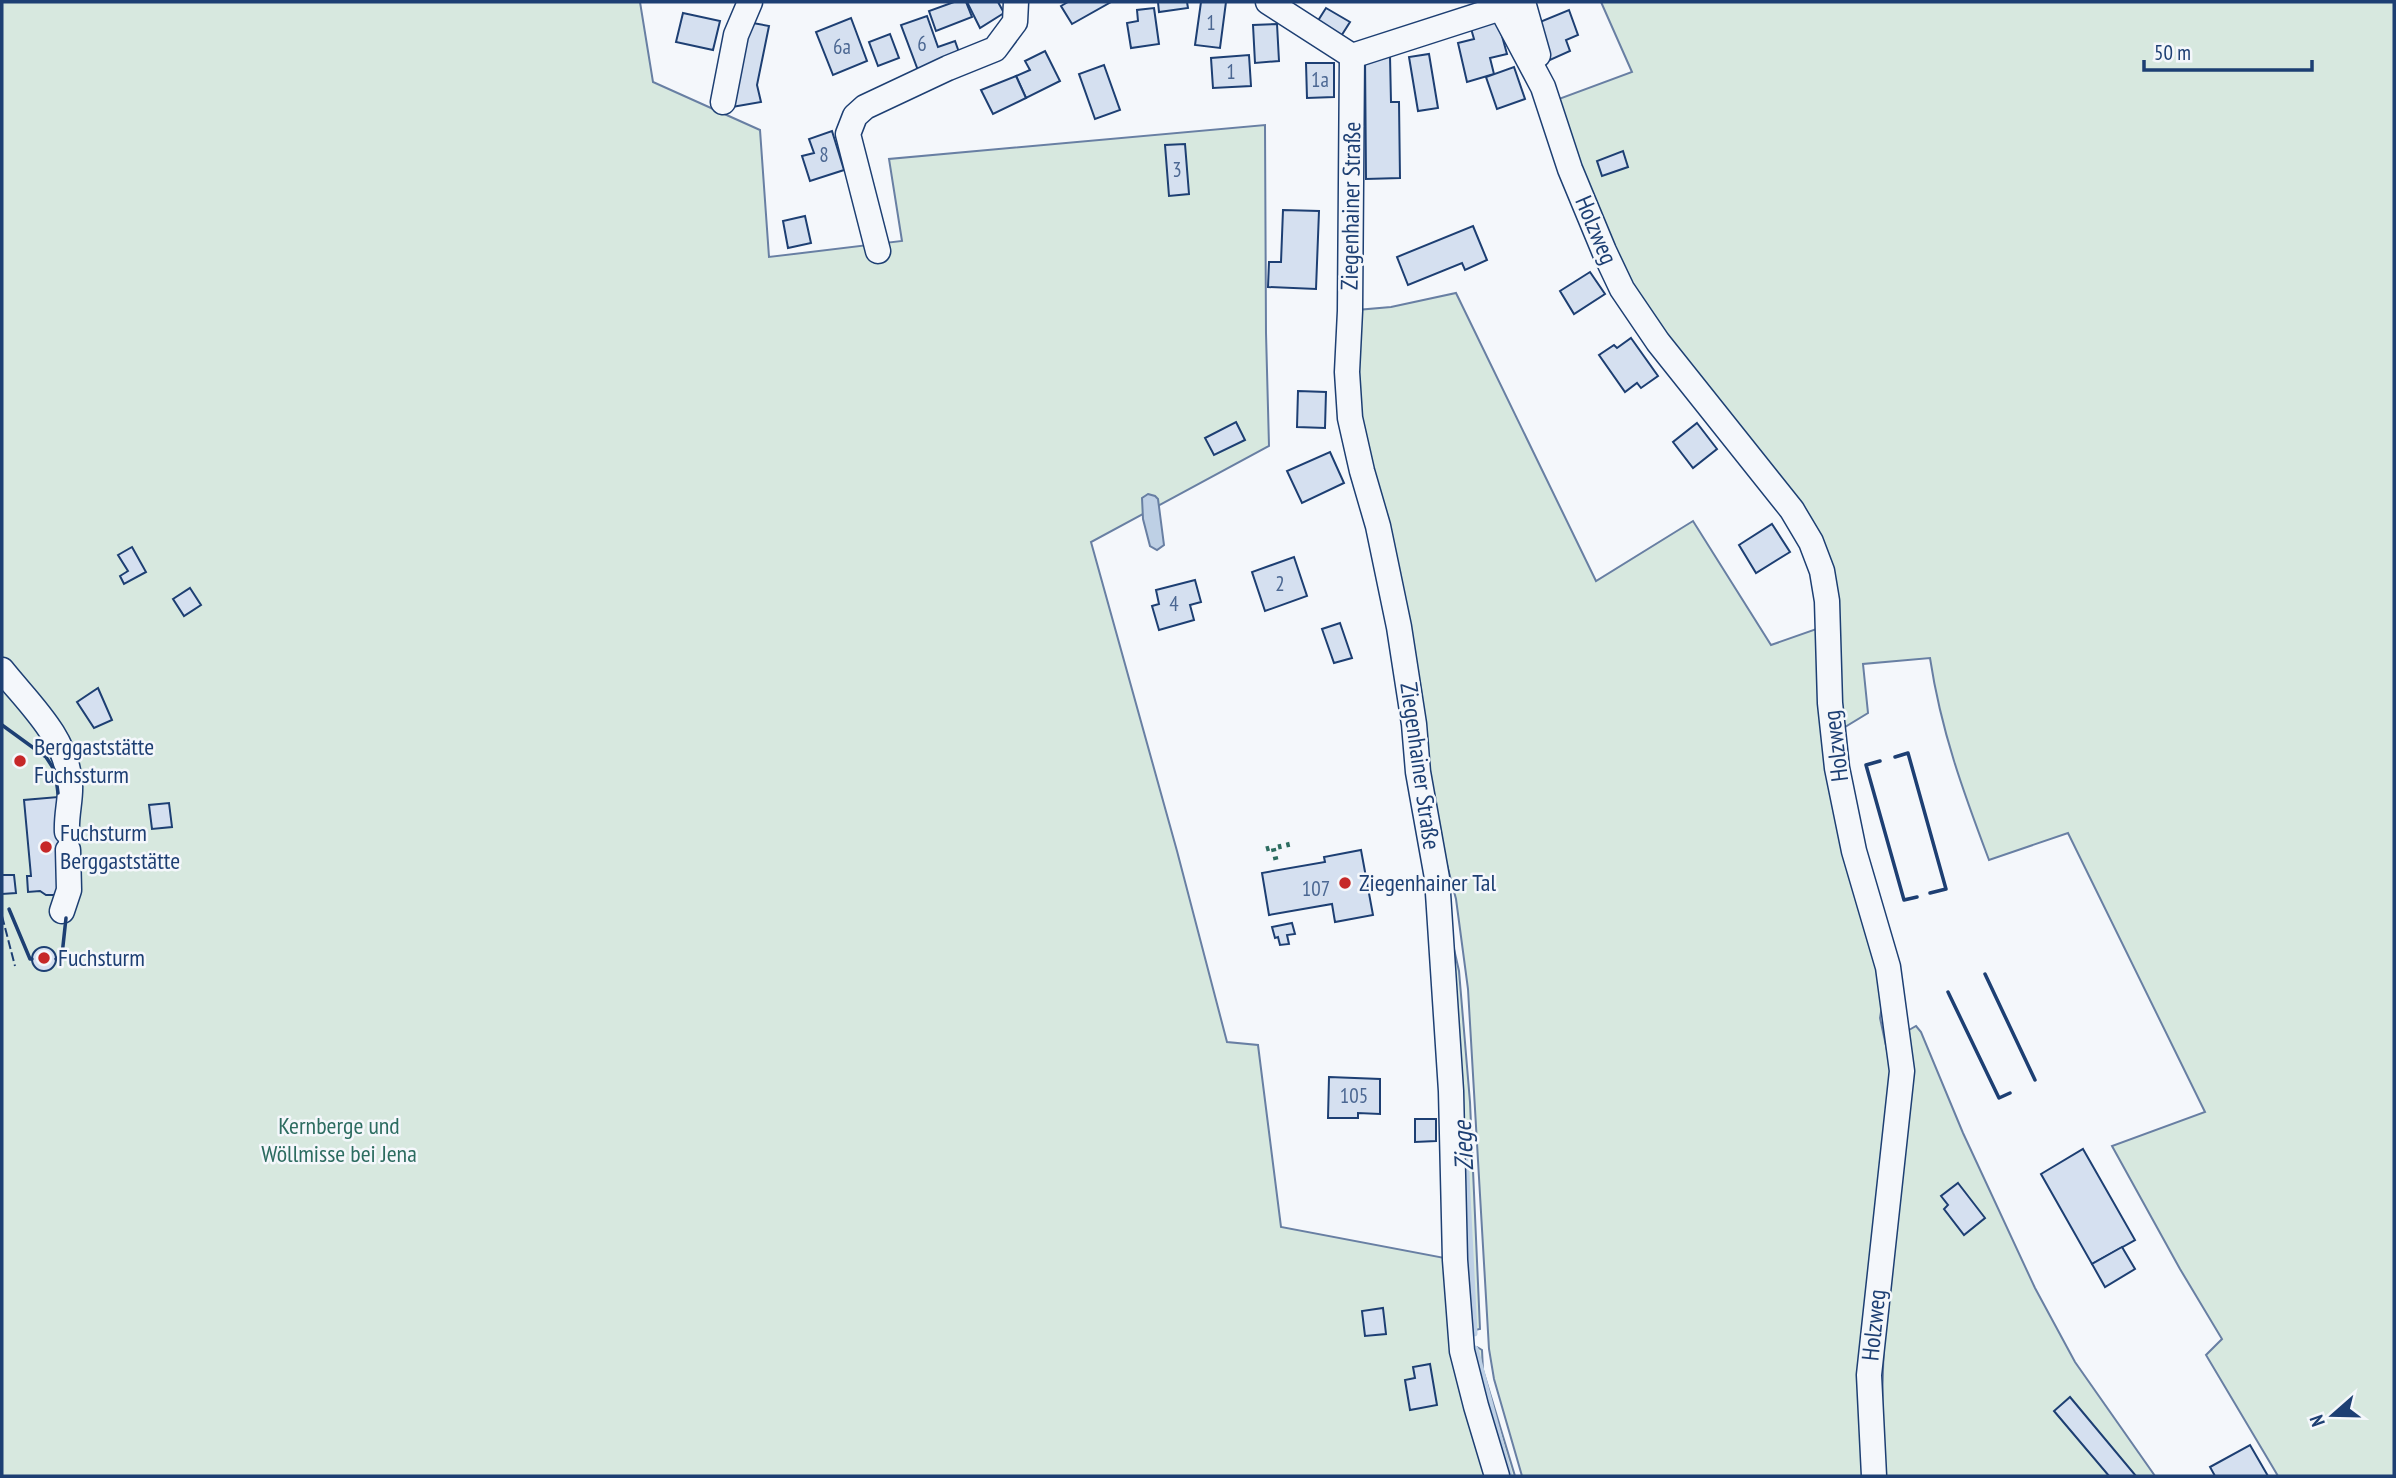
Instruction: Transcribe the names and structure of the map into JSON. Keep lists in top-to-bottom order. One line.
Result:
{"streets":{"street":["Ziegenhainer Straße","Holzweg"]},"water":["Ziege"],"parks":["Kernberge und Wöllmisse bei Jena"],"places":["Berggaststätte Fuchssturm","Fuchsturm Berggaststätte","Ziegenhainer Tal","Fuchsturm"],"house_numbers":["1","6","6a","1","1a","8","3","2","4","107","105"],"scale_bar":"50 m","north":"left"}
